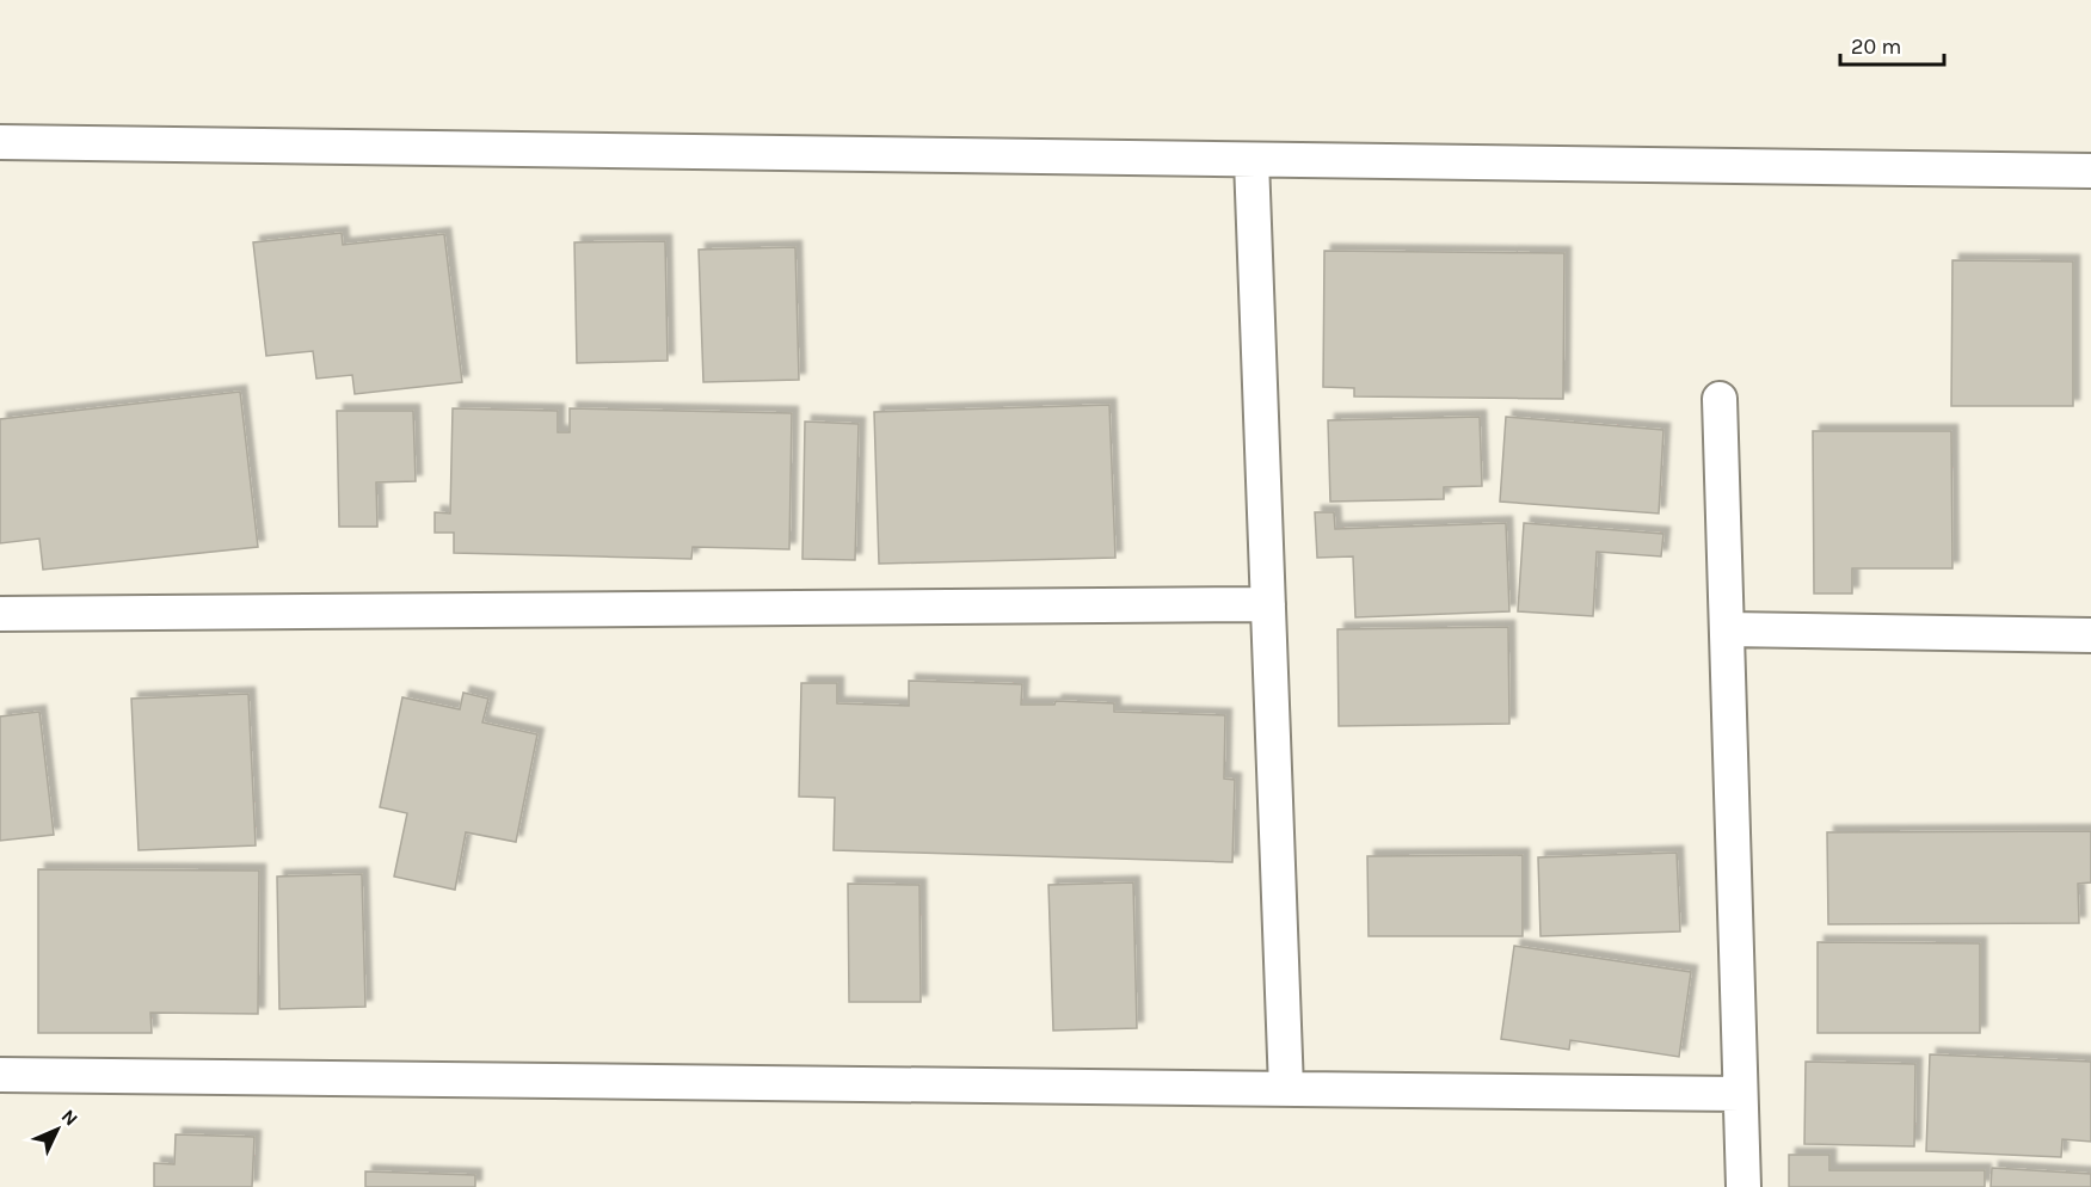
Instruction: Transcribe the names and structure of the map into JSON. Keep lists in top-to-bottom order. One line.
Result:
{"scale_bar":"20 m","north":"top right"}
